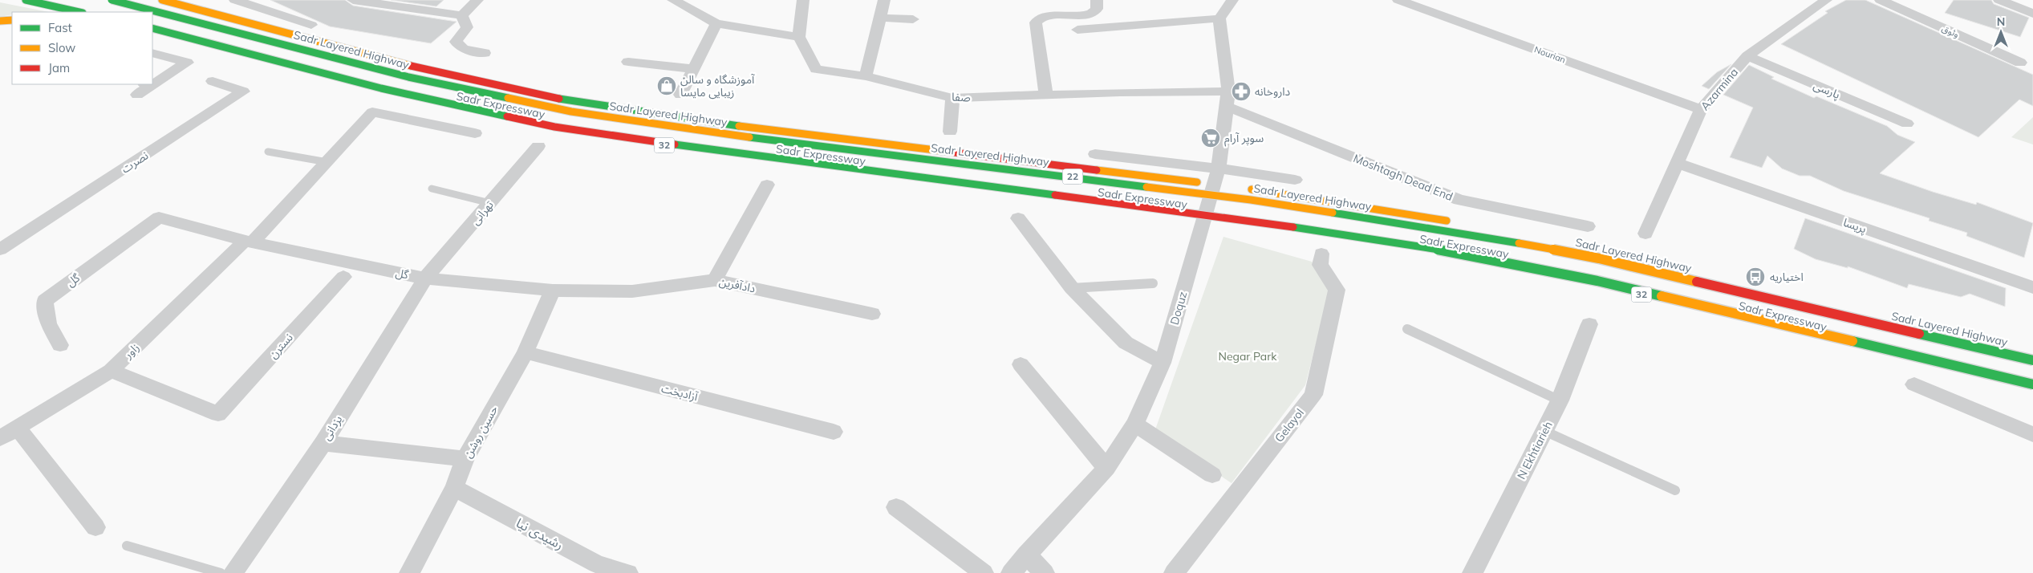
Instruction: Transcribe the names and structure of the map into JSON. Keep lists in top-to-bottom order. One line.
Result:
{"streets":{"main road":["Sadr Layered Highway","Sadr Expressway","32","22"],"street":["وثوق","Nourian","Azarmina","پارسی","صفا","نصرت","Moshtagh Dead End","تهرانی","پریسا","گل","دادآفرین","Doquz","نسترن","زاور","آزادبخت","Gelayol","یزدانی","حسین روشن","N Ekhtiarieh","رشیدی نیا"]},"crossings":[["Nourian","Azarmina"],["Azarmina","پارسی"],["Azarmina","پریسا"],["صفا","Moshtagh Dead End"],["صفا","Doquz"],["Moshtagh Dead End","Doquz"],["تهرانی","گل"],["تهرانی","یزدانی"],["گل","دادآفرین"],["گل","زاور"],["گل","یزدانی"],["گل","حسین روشن"],["دادآفرین","حسین روشن"],["نسترن","زاور"],["آزادبخت","حسین روشن"],["حسین روشن","رشیدی نیا"]],"parks":["Negar Park"],"places":{"shop":["آموزشگاه و سالن زیبایی مایسا"],"pharmacy":["داروخانه"],"supermarket":["سوپر آرام"],"bus stop":["اختیاریه"]},"legend":["Fast","Slow","Jam"],"north":"top"}
